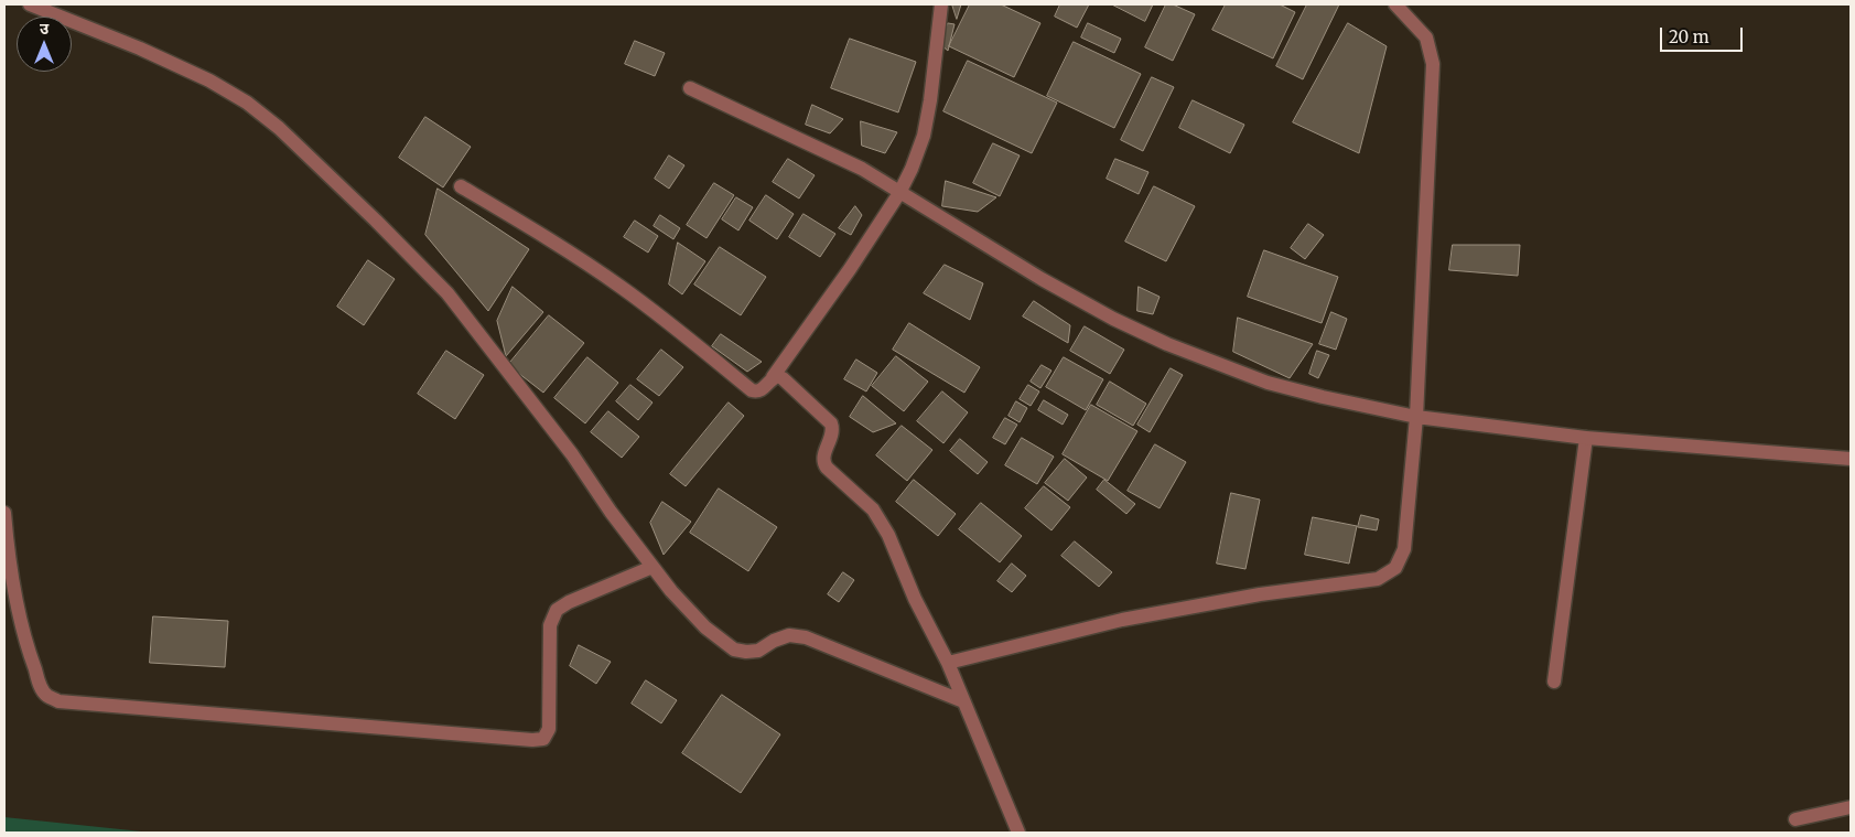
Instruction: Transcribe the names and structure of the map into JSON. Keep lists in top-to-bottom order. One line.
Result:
{"scale_bar":"20 m","north":"top"}
